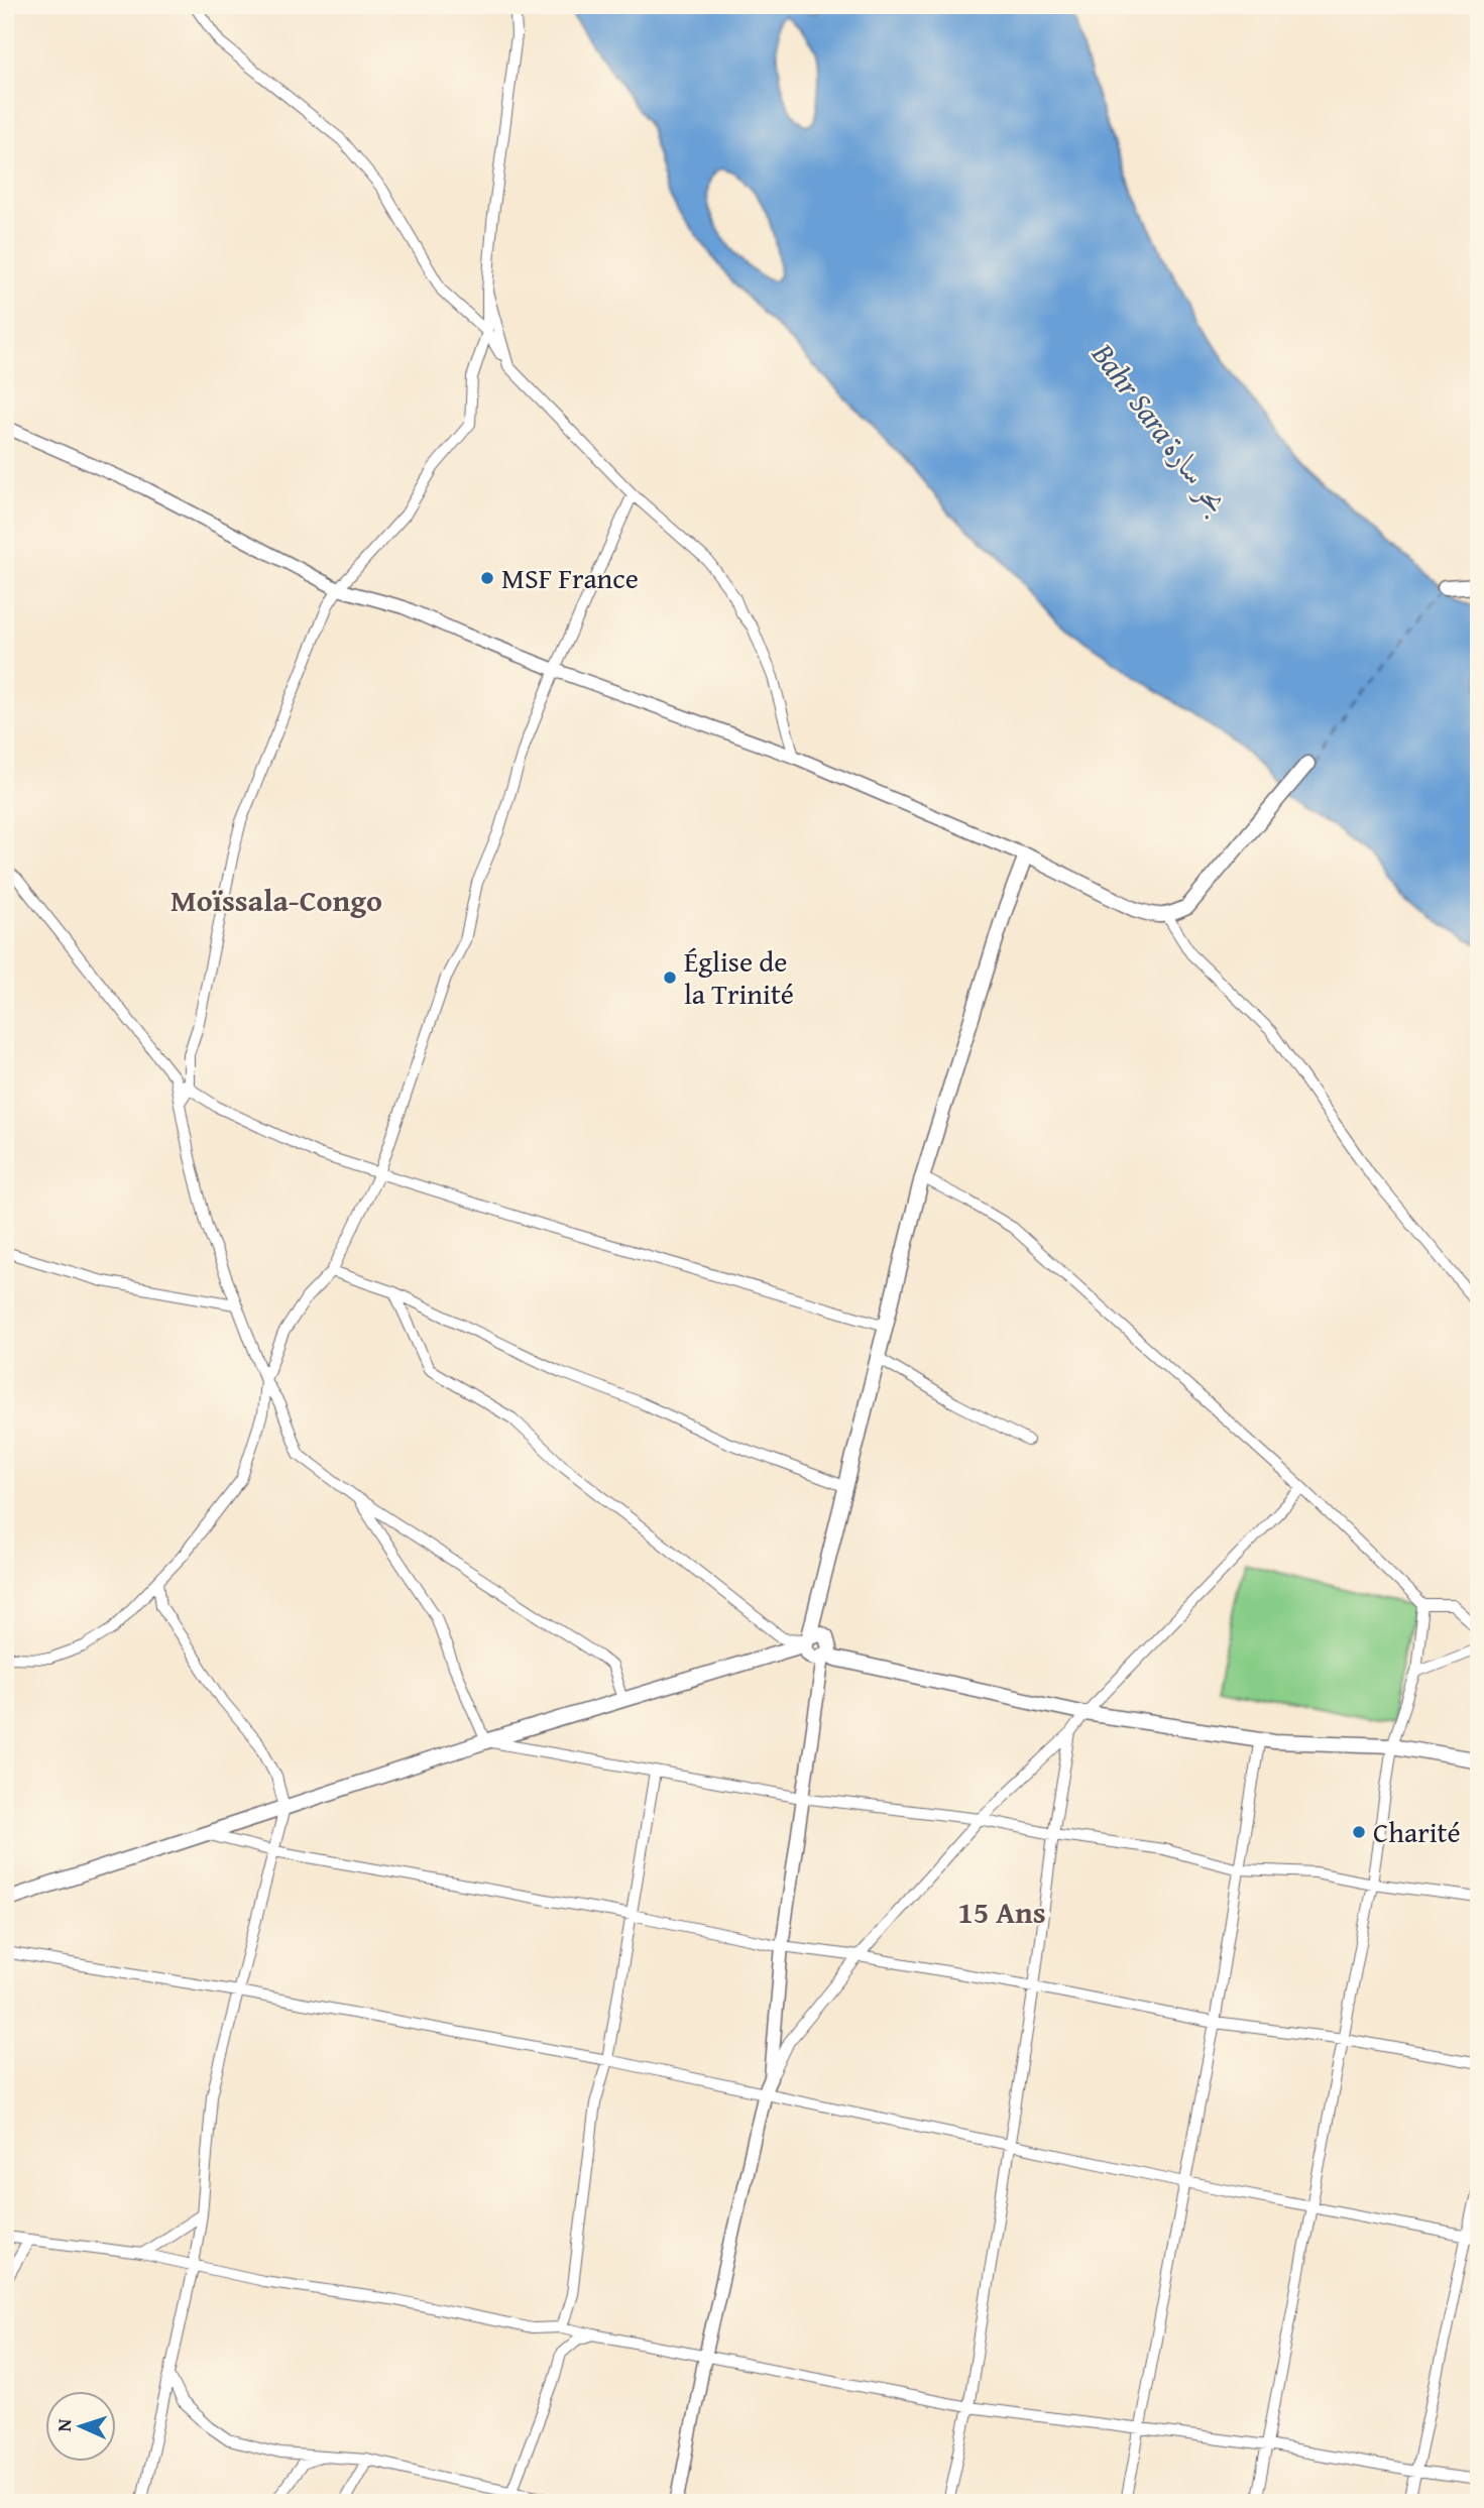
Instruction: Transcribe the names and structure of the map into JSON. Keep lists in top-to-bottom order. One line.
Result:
{"districts":["Moïssala-Congo","15 Ans"],"water":["Bahr Sara بحر سارة"],"places":["MSF France","Église de la Trinité","Charité"],"north":"left"}
